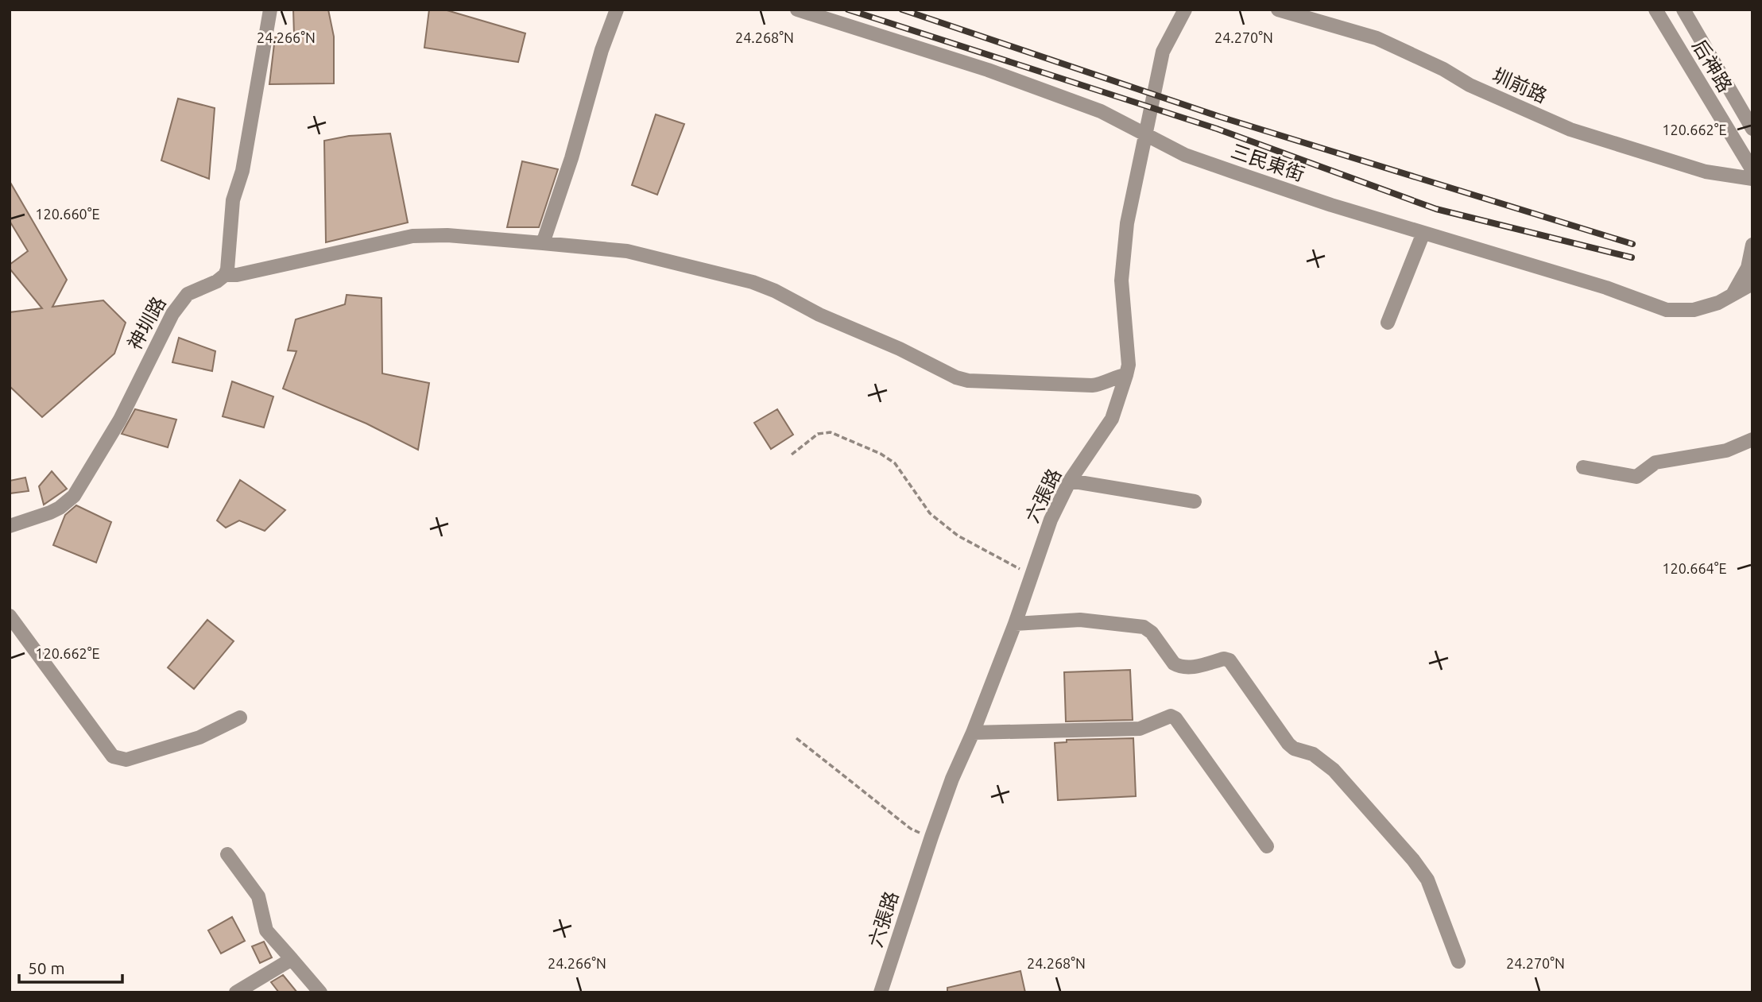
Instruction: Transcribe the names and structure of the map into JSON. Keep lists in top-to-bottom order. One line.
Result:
{"streets":{"street":["后神路","圳前路","三民東街","神圳路","六張路"]},"crossings":[["三民東街","六張路"]],"scale_bar":"50 m","coordinates":["24.266°N","24.268°N","24.270°N","120.662°E","120.660°E","120.664°E"]}
